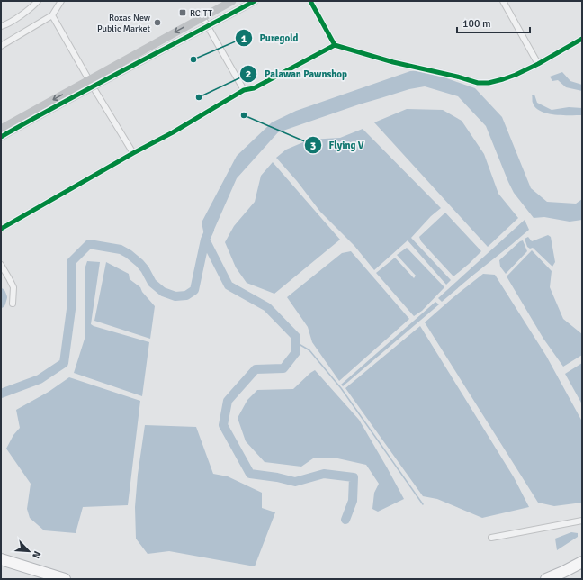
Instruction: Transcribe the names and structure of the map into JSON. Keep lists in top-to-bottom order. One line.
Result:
{"places":{"transit":["RCITT"],"other":["Roxas New Public Market","Puregold","Palawan Pawnshop","Flying V"]},"scale_bar":"100 m","north":"bottom right"}
